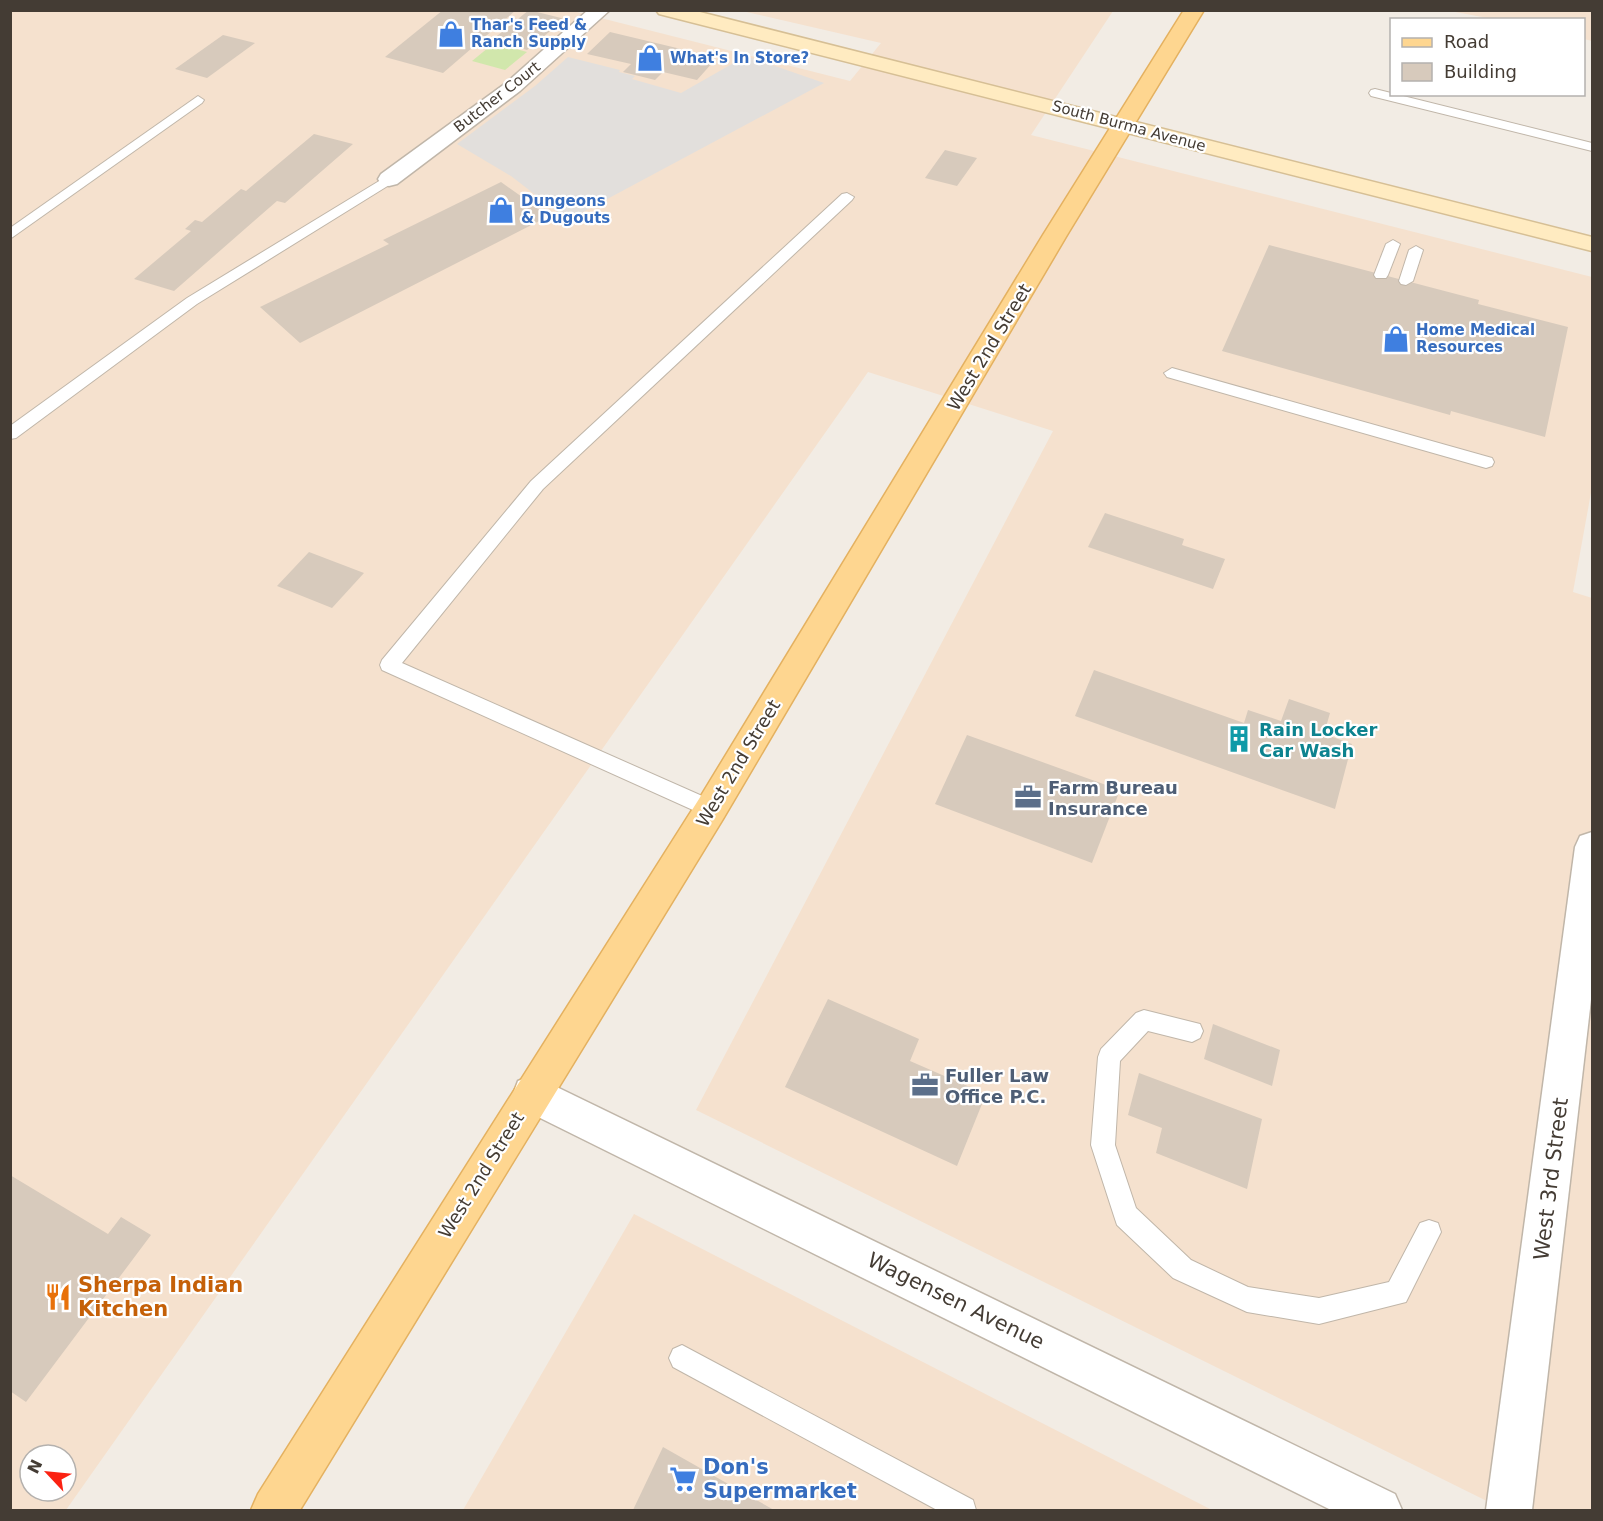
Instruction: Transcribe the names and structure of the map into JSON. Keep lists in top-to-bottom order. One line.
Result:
{"streets":{"main road":["West 2nd Street"],"street":["Butcher Court","South Burma Avenue","West 3rd Street","Wagensen Avenue"]},"crossings":[["South Burma Avenue","West 2nd Street"],["West 2nd Street","Wagensen Avenue"]],"places":{"shop":["Thar's Feed & Ranch Supply","What's In Store?","Dungeons & Dugouts","Home Medical Resources"],"building":["Rain Locker Car Wash"],"office":["Farm Bureau Insurance","Fuller Law Office P.C."],"restaurant":["Sherpa Indian Kitchen"],"supermarket":["Don's Supermarket"]},"legend":["Road","Building"],"north":"top left"}
